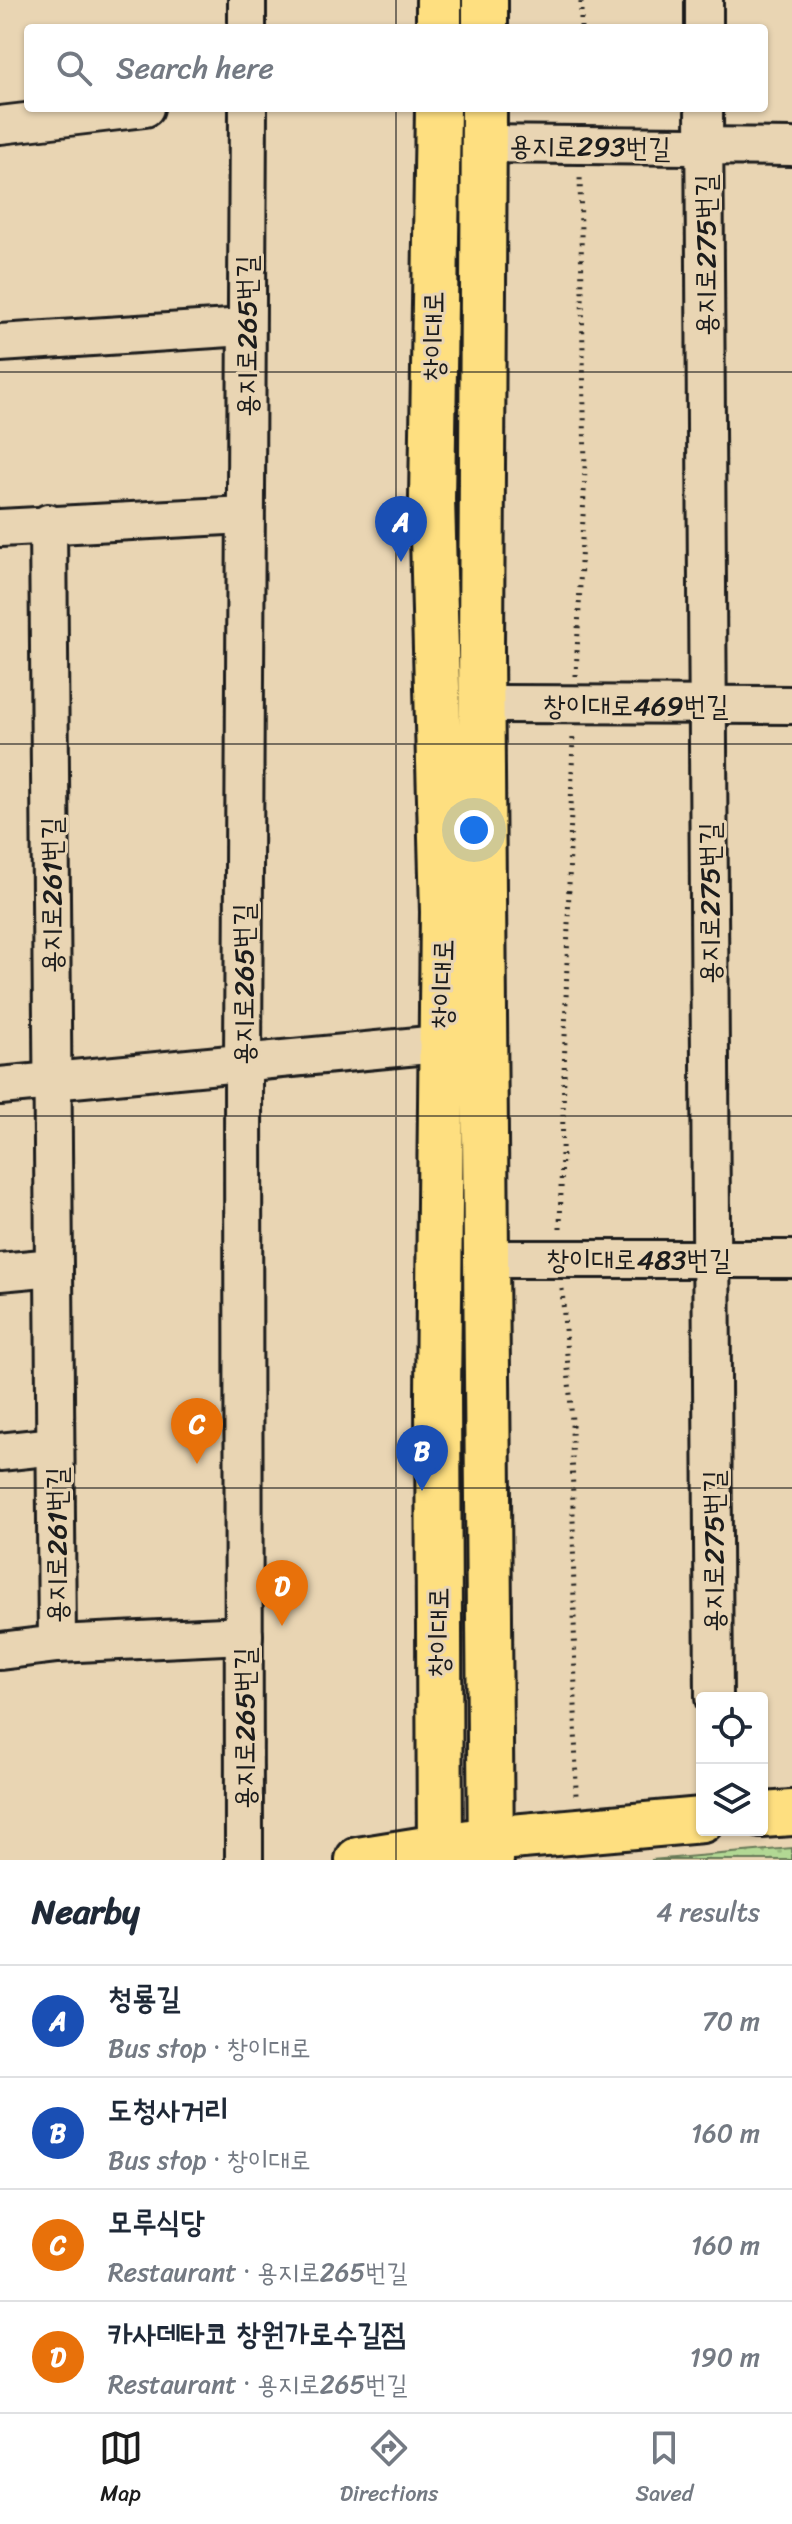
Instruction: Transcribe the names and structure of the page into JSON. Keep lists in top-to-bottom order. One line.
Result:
{"streets":{"main road":["창이대로"],"street":["용지로293번길","용지로275번길","용지로265번길","창이대로469번길","용지로261번길","창이대로483번길"]},"crossings":[["용지로293번길","용지로275번길"],["용지로293번길","창이대로"],["용지로275번길","창이대로469번길"],["용지로275번길","창이대로483번길"],["창이대로","창이대로469번길"],["창이대로","창이대로483번길"]],"page":{"search":"Search here","pins":["A","C","B","D"],"heading":["Nearby","4 results"],"list":[{"mark":"A","name":"청룡길","note":"Bus stop · 창이대로","value":"70 m"},{"mark":"B","name":"도청사거리","note":"Bus stop · 창이대로","value":"160 m"},{"mark":"C","name":"모루식당","note":"Restaurant · 용지로265번길","value":"160 m"},{"mark":"D","name":"카사데타코 창원가로수길점","note":"Restaurant · 용지로265번길","value":"190 m"}],"nav":["Map","Directions","Saved"]}}
